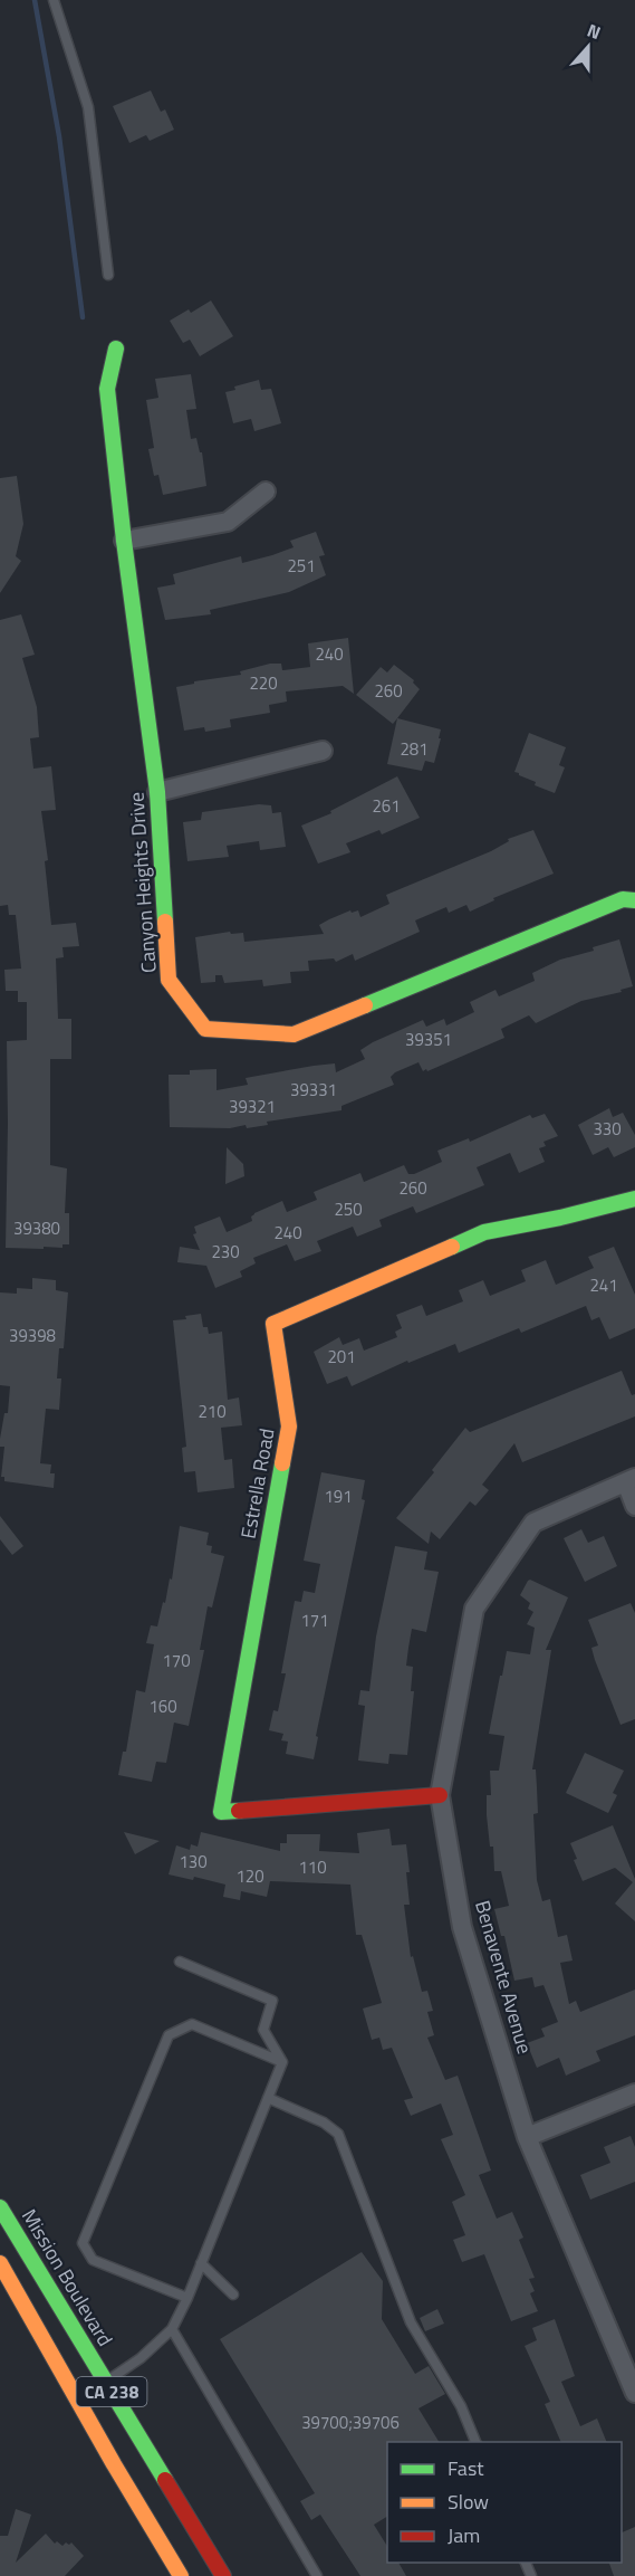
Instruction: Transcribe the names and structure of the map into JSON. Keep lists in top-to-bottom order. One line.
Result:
{"streets":{"street":["Canyon Heights Drive","Estrella Road","Benavente Avenue","Mission Boulevard","CA 238"]},"crossings":[["Estrella Road","Benavente Avenue"]],"house_numbers":["251","240","220","260","281","261","39351","39331","39321","330","260","250","39380","240","230","241","39398","201","210","191","171","170","160","130","110","120","39700;39706"],"legend":["Fast","Slow","Jam"],"north":"top"}
